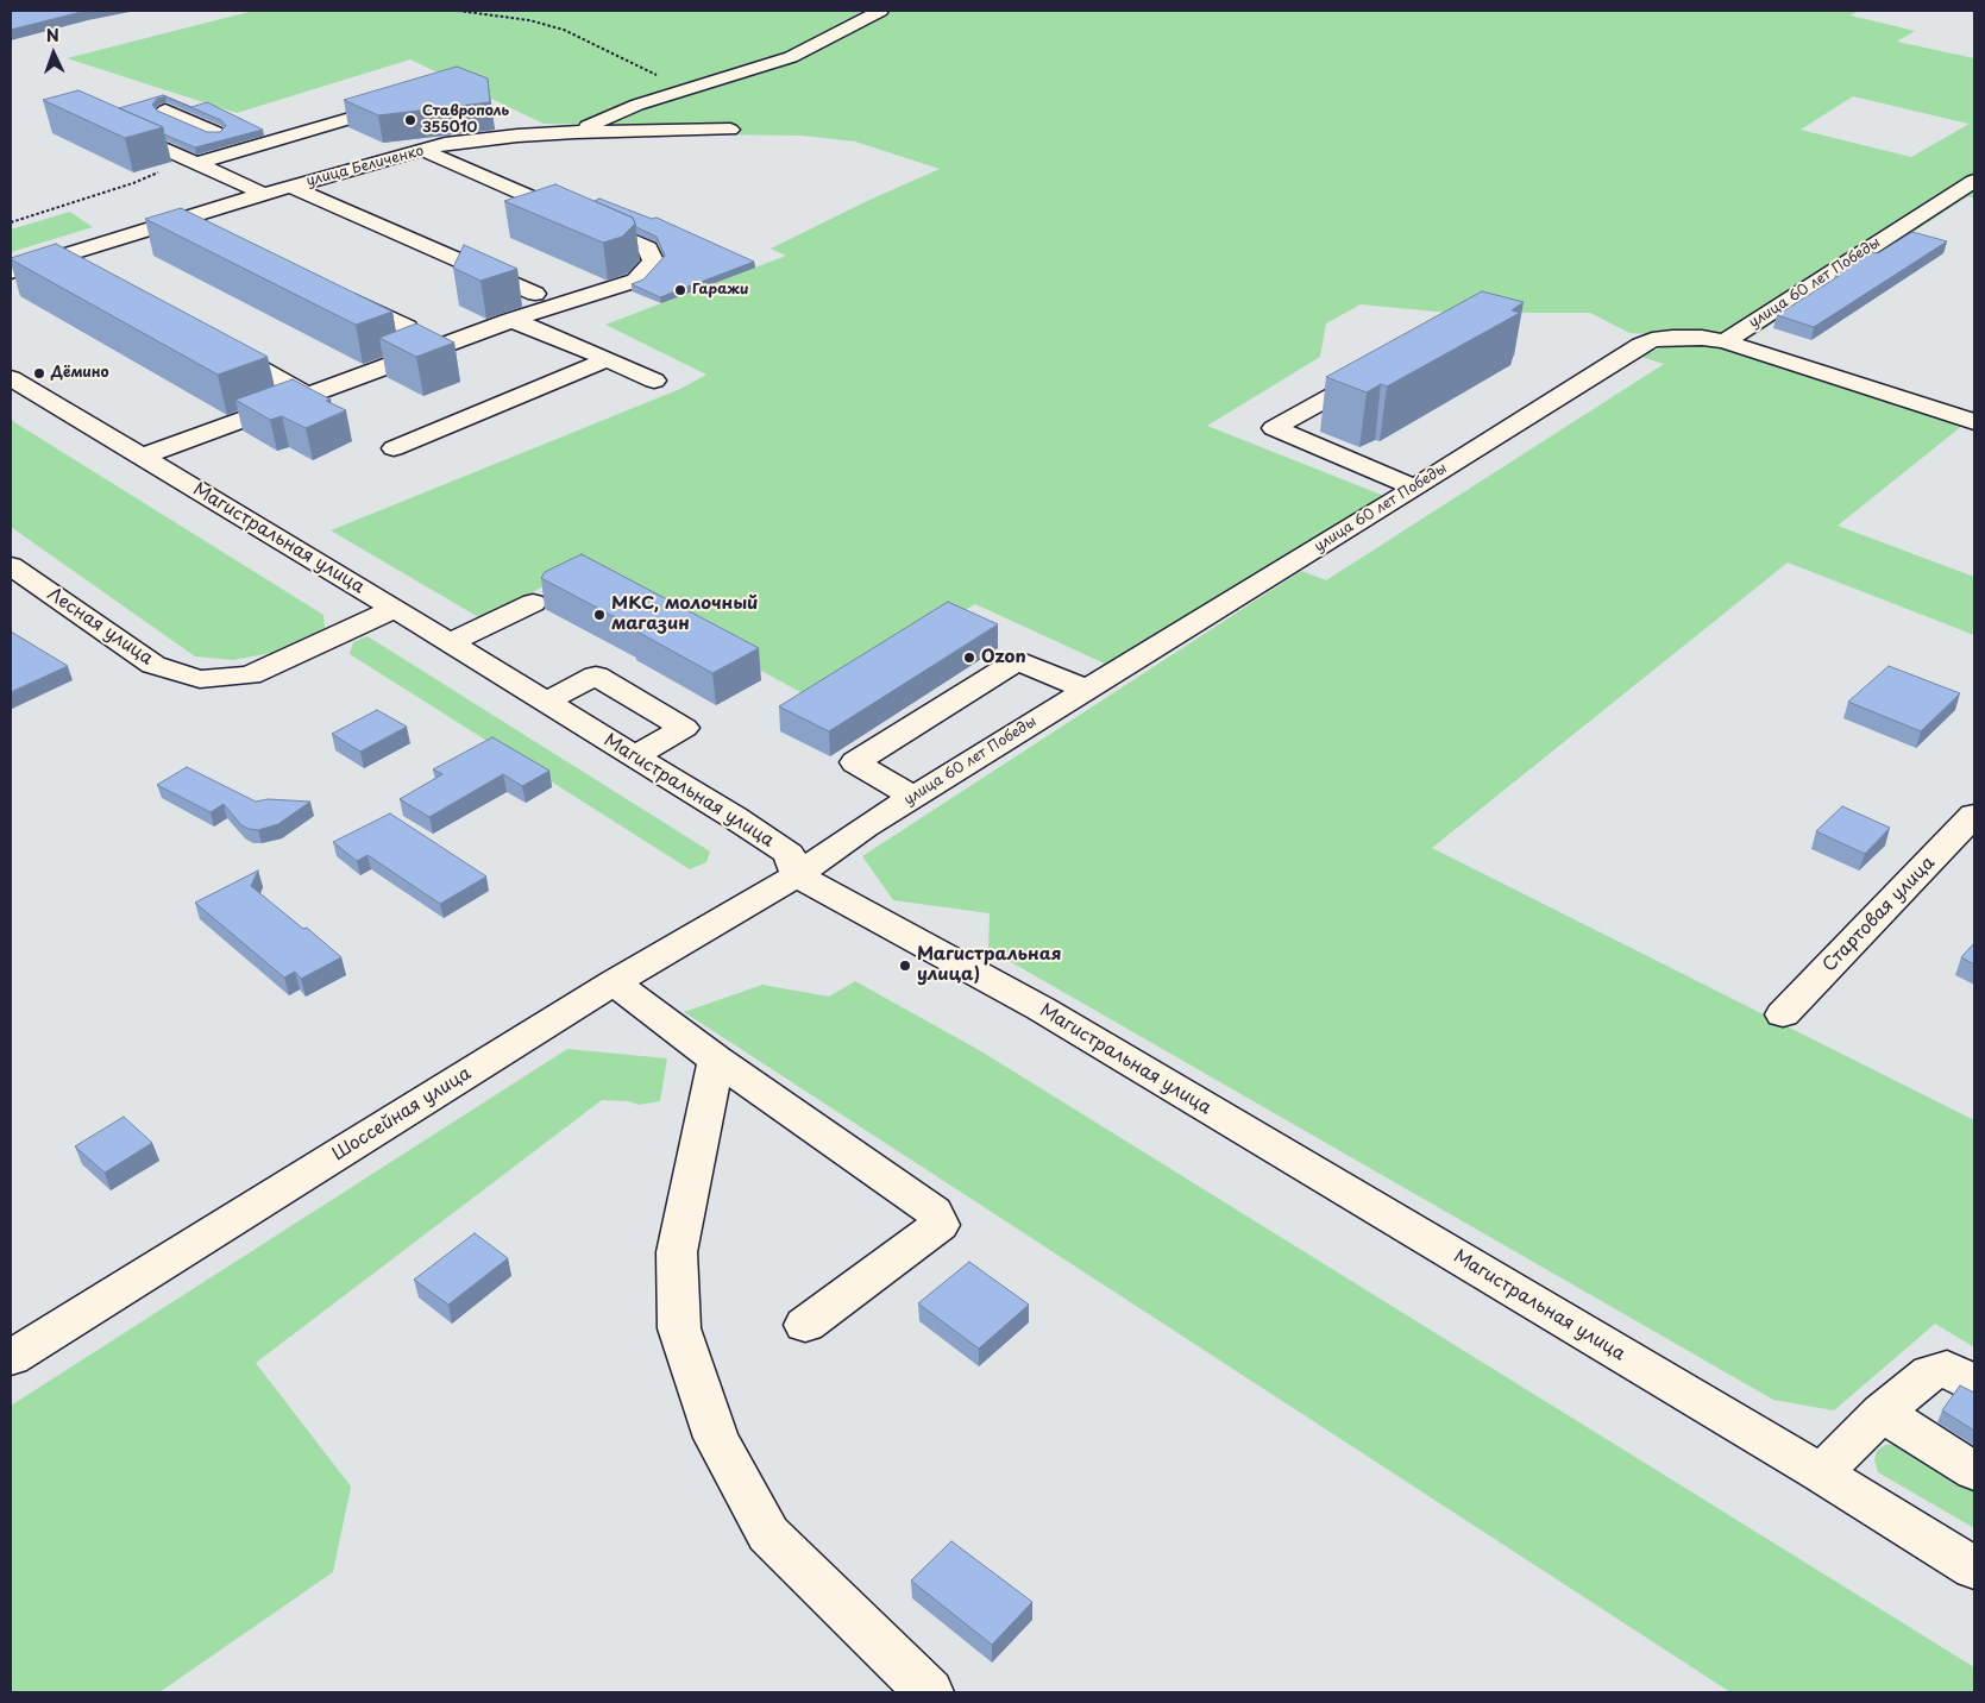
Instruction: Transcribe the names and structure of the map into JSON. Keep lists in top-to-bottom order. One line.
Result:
{"streets":{"street":["улица Беличенко","улица 60 лет Победы","Магистральная улица","Лесная улица","Стартовая улица","Шоссейная улица"]},"crossings":[["улица 60 лет Победы","Магистральная улица"],["улица 60 лет Победы","Шоссейная улица"],["Магистральная улица","Лесная улица"],["Магистральная улица","Шоссейная улица"]],"places":["Ставрополь 355010","Гаражи","Дёмино","МКС, молочный магазин","Ozon","Магистральная улица)"],"north":"top"}
